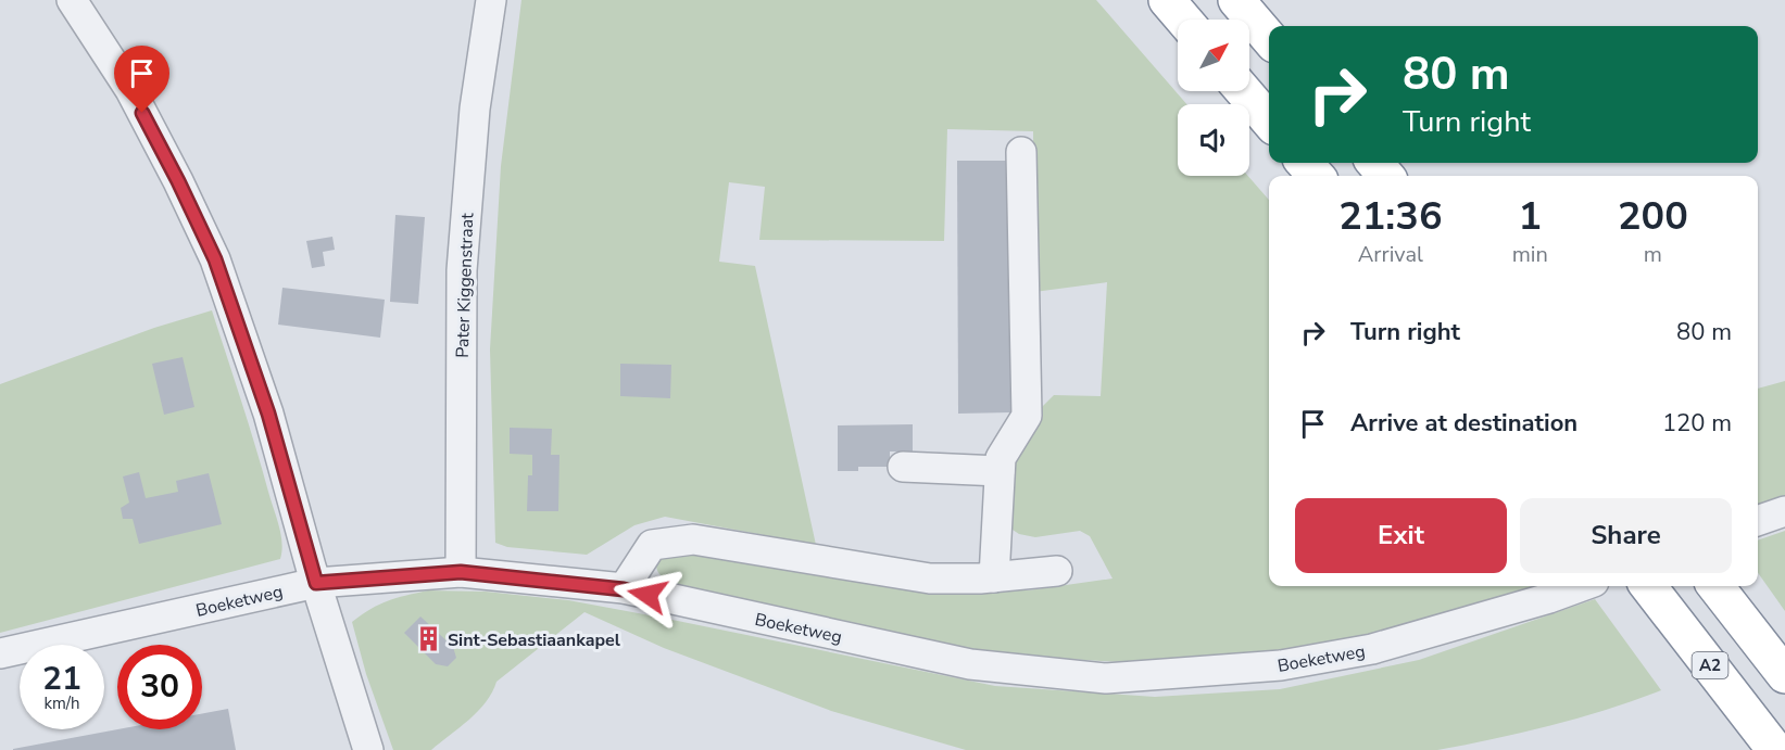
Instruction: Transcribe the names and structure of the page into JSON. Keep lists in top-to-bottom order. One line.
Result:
{"streets":{"highway":["A2"],"street":["Pater Kiggenstraat","Boeketweg"]},"crossings":[["Pater Kiggenstraat","Boeketweg"]],"places":{"building":["Sint-Sebastiaankapel"]},"north":"top right","page":{"turn":["80 m","Turn right"],"eta":["21:36","Arrival","1","min","200","m"],"list":[{"name":"Turn right","value":"80 m"},{"name":"Arrive at destination","value":"120 m"}],"buttons":["Exit","Share"],"speed":"21 km/h","limit":"30"}}
